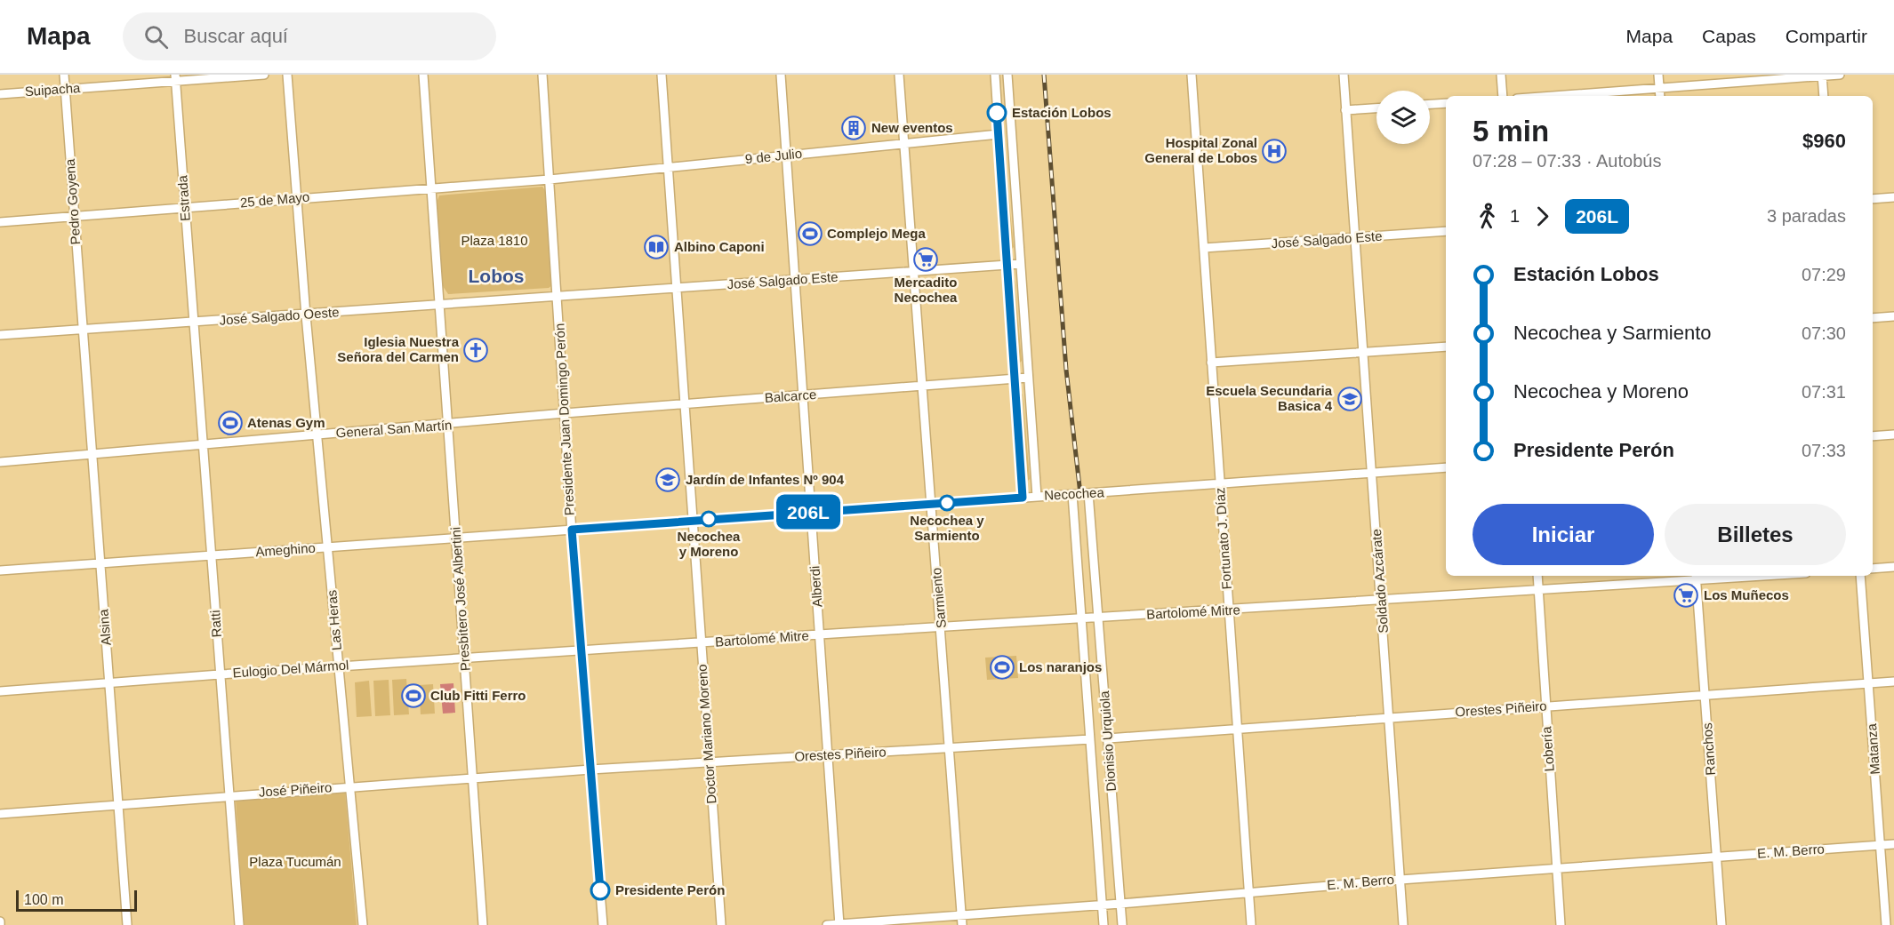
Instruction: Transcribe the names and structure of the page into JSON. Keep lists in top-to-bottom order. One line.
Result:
{"streets":{"street":["Suipacha","9 de Julio","Estrada","25 de Mayo","Pedro Goyena","José Salgado Este","José Salgado Oeste","Balcarce","Presidente Juan Domingo Perón","General San Martín","Necochea","Fortunato J. Díaz","Ameghino","Soldado Azcárate","Alberdi","Sarmiento","Presbítero José Albertini","Bartolomé Mitre","Las Heras","Ratti","Alsina","Eulogio Del Mármol","Orestes Piñeiro","Doctor Mariano Moreno","Dionisio Urquiola","Lobería","Ranchos","Matanza","José Piñeiro","E. M. Berro"]},"crossings":[["Suipacha","Estrada"],["Suipacha","Pedro Goyena"],["9 de Julio","25 de Mayo"],["9 de Julio","Presidente Juan Domingo Perón"],["9 de Julio","Alberdi"],["9 de Julio","Sarmiento"],["9 de Julio","Doctor Mariano Moreno"],["Estrada","25 de Mayo"],["Estrada","José Salgado Oeste"],["Estrada","Ratti"],["25 de Mayo","Pedro Goyena"],["25 de Mayo","Presidente Juan Domingo Perón"],["25 de Mayo","Presbítero José Albertini"],["25 de Mayo","Las Heras"],["Pedro Goyena","José Salgado Oeste"],["Pedro Goyena","Alsina"],["José Salgado Este","José Salgado Oeste"],["José Salgado Este","Presidente Juan Domingo Perón"],["José Salgado Este","Fortunato J. Díaz"],["José Salgado Este","Soldado Azcárate"],["José Salgado Este","Alberdi"],["José Salgado Este","Sarmiento"],["José Salgado Este","Doctor Mariano Moreno"],["José Salgado Oeste","Presidente Juan Domingo Perón"],["José Salgado Oeste","Presbítero José Albertini"],["José Salgado Oeste","Las Heras"],["José Salgado Oeste","Ratti"],["José Salgado Oeste","Alsina"],["Balcarce","Presidente Juan Domingo Perón"],["Balcarce","General San Martín"],["Balcarce","Alberdi"],["Balcarce","Sarmiento"],["Balcarce","Doctor Mariano Moreno"],["Presidente Juan Domingo Perón","General San Martín"],["Presidente Juan Domingo Perón","Necochea"],["Presidente Juan Domingo Perón","Ameghino"],["Presidente Juan Domingo Perón","Bartolomé Mitre"],["Presidente Juan Domingo Perón","Eulogio Del Mármol"],["Presidente Juan Domingo Perón","Orestes Piñeiro"],["Presidente Juan Domingo Perón","José Piñeiro"],["General San Martín","Presbítero José Albertini"],["General San Martín","Las Heras"],["General San Martín","Ratti"],["General San Martín","Alsina"],["Necochea","Fortunato J. Díaz"],["Necochea","Ameghino"],["Necochea","Soldado Azcárate"],["Necochea","Alberdi"],["Necochea","Sarmiento"],["Necochea","Doctor Mariano Moreno"],["Necochea","Dionisio Urquiola"],["Fortunato J. Díaz","Bartolomé Mitre"],["Fortunato J. Díaz","Orestes Piñeiro"],["Fortunato J. Díaz","E. M. Berro"],["Ameghino","Presbítero José Albertini"],["Ameghino","Las Heras"],["Ameghino","Ratti"],["Ameghino","Alsina"],["Soldado Azcárate","Bartolomé Mitre"],["Soldado Azcárate","Orestes Piñeiro"],["Soldado Azcárate","E. M. Berro"],["Alberdi","Bartolomé Mitre"],["Alberdi","Orestes Piñeiro"],["Alberdi","E. M. Berro"],["Sarmiento","Bartolomé Mitre"],["Sarmiento","Orestes Piñeiro"],["Sarmiento","E. M. Berro"],["Presbítero José Albertini","Eulogio Del Mármol"],["Presbítero José Albertini","José Piñeiro"],["Bartolomé Mitre","Eulogio Del Mármol"],["Bartolomé Mitre","Doctor Mariano Moreno"],["Bartolomé Mitre","Dionisio Urquiola"],["Bartolomé Mitre","Lobería"],["Bartolomé Mitre","Ranchos"],["Las Heras","Eulogio Del Mármol"],["Las Heras","José Piñeiro"],["Ratti","Eulogio Del Mármol"],["Ratti","José Piñeiro"],["Alsina","Eulogio Del Mármol"],["Alsina","José Piñeiro"],["Orestes Piñeiro","Doctor Mariano Moreno"],["Orestes Piñeiro","Dionisio Urquiola"],["Orestes Piñeiro","Lobería"],["Orestes Piñeiro","Ranchos"],["Orestes Piñeiro","Matanza"],["Orestes Piñeiro","José Piñeiro"],["Dionisio Urquiola","E. M. Berro"],["Lobería","E. M. Berro"],["Ranchos","E. M. Berro"],["Matanza","E. M. Berro"]],"districts":["Lobos"],"parks":["Plaza 1810","Plaza Tucumán"],"places":{"other":["Estación Lobos","Necochea y Sarmiento","Necochea y Moreno","Presidente Perón"],"building":["New eventos"],"hospital":["Hospital Zonal General de Lobos"],"sports":["Complejo Mega","Atenas Gym","Los naranjos","Club Fitti Ferro"],"library":["Albino Caponi"],"supermarket":["Mercadito Necochea","Los Muñecos"],"church":["Iglesia Nuestra Señora del Carmen"],"school or university":["Escuela Secundaria Basica 4","Jardín de Infantes Nº 904"]},"lines":["bus line 206L"],"scale_bar":"100 m","page":{"header":"Mapa","search":"Buscar aquí","nav":["Mapa","Capas","Compartir"],"on_map":"206L","heading":["5 min","07:28 – 07:33 · Autobús","$960"],"legs":["1","206L","3 paradas"],"list":[{"name":"Estación Lobos","value":"07:29"},{"name":"Necochea y Sarmiento","value":"07:30"},{"name":"Necochea y Moreno","value":"07:31"},{"name":"Presidente Perón","value":"07:33"}],"buttons":["Iniciar","Billetes"],"scale":"100 m"}}
